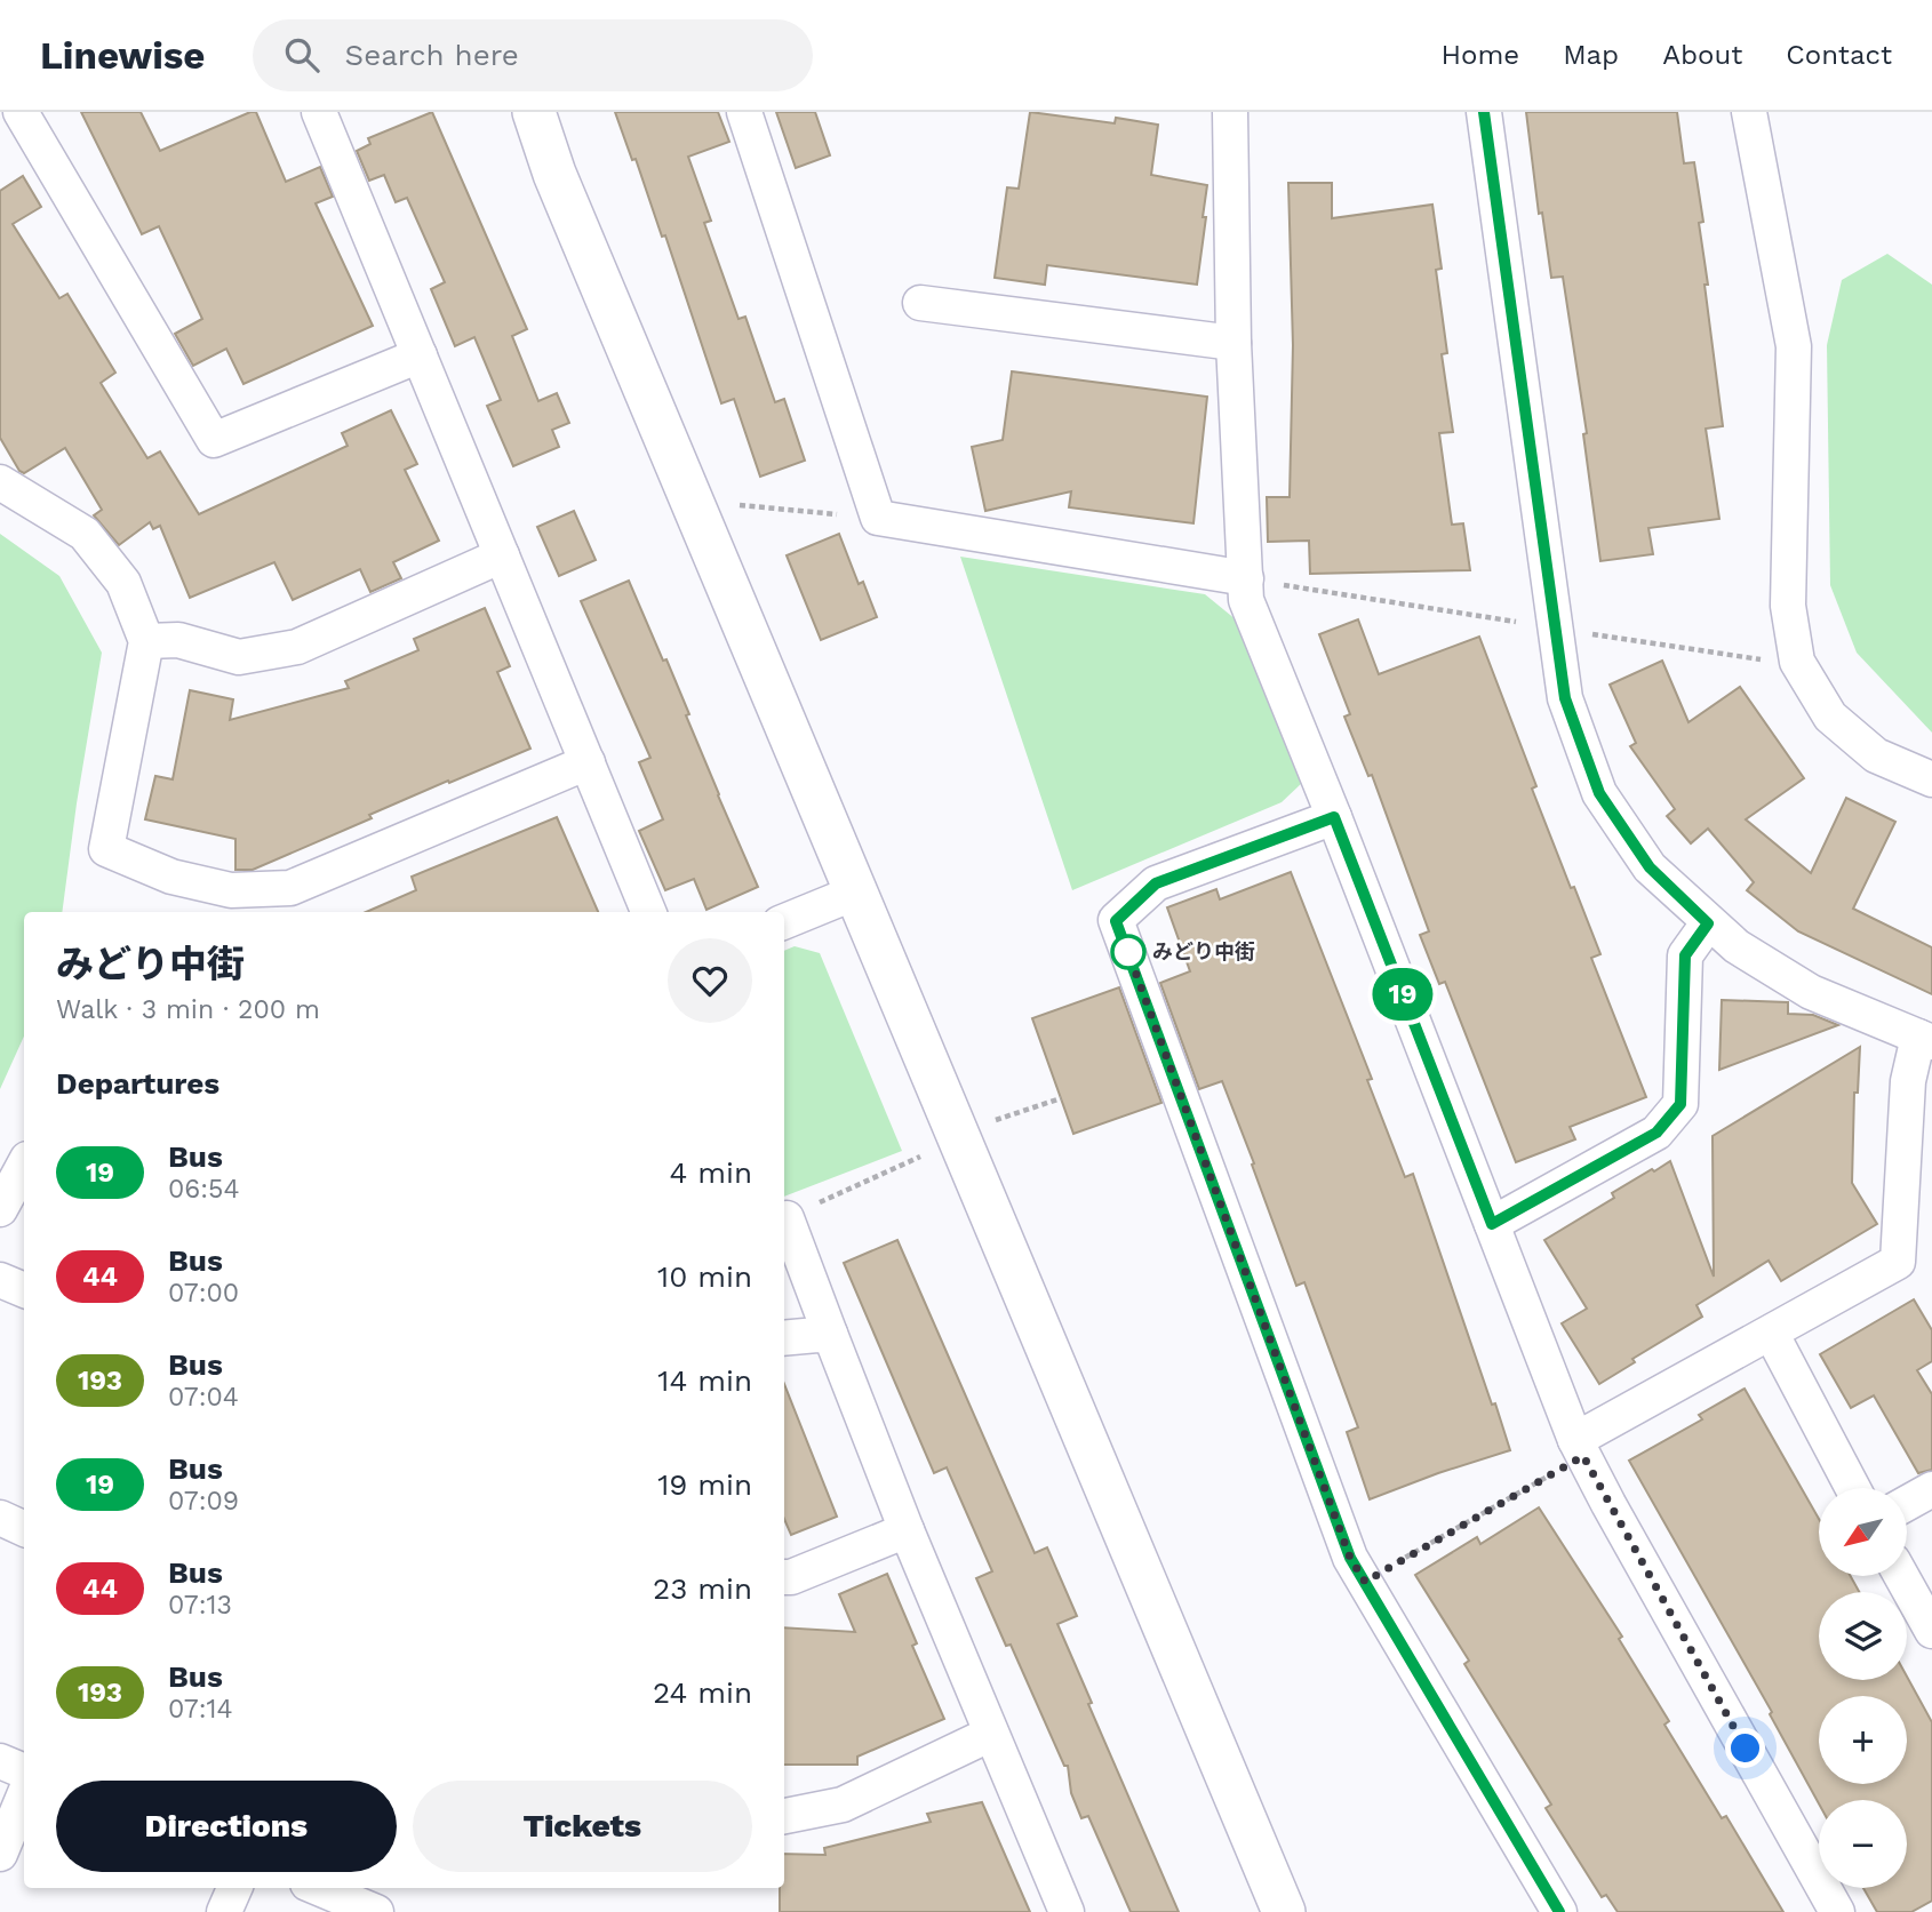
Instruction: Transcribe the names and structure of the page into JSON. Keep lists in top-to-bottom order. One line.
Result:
{"places":["みどり中街"],"lines":["bus line 19"],"north":"bottom left","page":{"header":"Linewise","search":"Search here","nav":["Home","Map","About","Contact"],"on_map":"19","heading":[["みどり中街","Walk · 3 min · 200 m"],"Departures"],"list":[{"mark":"19","name":"Bus","note":"06:54","value":"4 min"},{"mark":"44","name":"Bus","note":"07:00","value":"10 min"},{"mark":"193","name":"Bus","note":"07:04","value":"14 min"},{"mark":"19","name":"Bus","note":"07:09","value":"19 min"},{"mark":"44","name":"Bus","note":"07:13","value":"23 min"},{"mark":"193","name":"Bus","note":"07:14","value":"24 min"}],"map_buttons":["+","−"],"buttons":["Directions","Tickets"]}}
